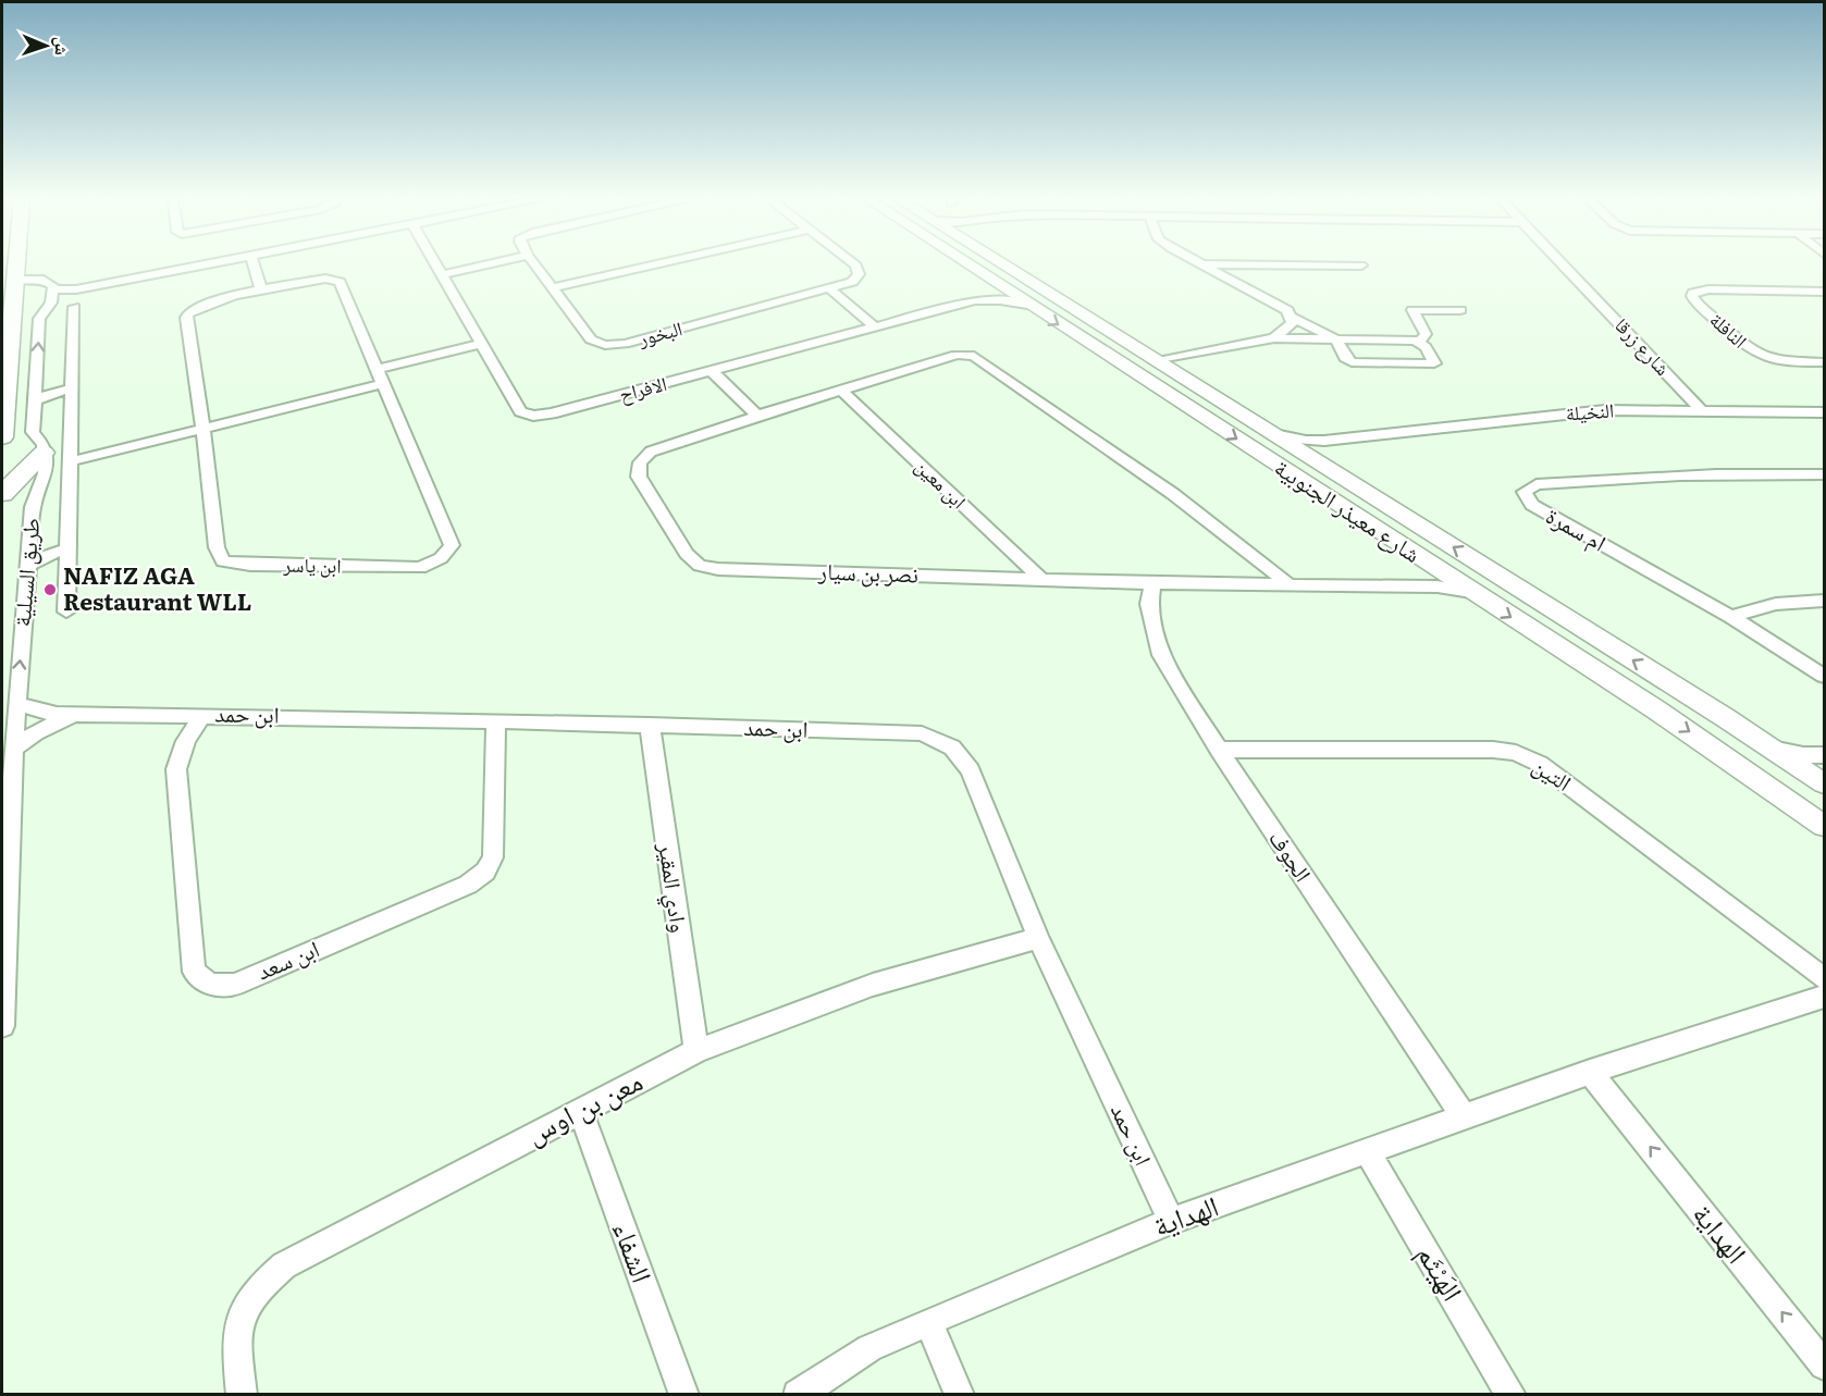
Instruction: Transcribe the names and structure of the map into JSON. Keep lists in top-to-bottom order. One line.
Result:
{"streets":{"street":["النافلة","البخور","شارع زرقا","الافراح","النخيلة","ابن معين","شارع معيذر الجنوبية","ام سمرة","ابن ياسر","طريق السيلية","نصر بن سيار","ابن حمد","التين","الجوف","وادي المقير","ابن سعد","معن بن اوس","الهداية","الشفاء","الهَيْثَم"]},"crossings":[["شارع زرقا","النخيلة"],["الافراح","شارع معيذر الجنوبية"],["النخيلة","شارع معيذر الجنوبية"],["ابن معين","نصر بن سيار"],["شارع معيذر الجنوبية","نصر بن سيار"],["طريق السيلية","ابن حمد"],["نصر بن سيار","الجوف"],["ابن حمد","وادي المقير"],["ابن حمد","ابن سعد"],["ابن حمد","معن بن اوس"],["ابن حمد","الهداية"],["التين","الجوف"],["الجوف","الهداية"],["وادي المقير","معن بن اوس"],["معن بن اوس","الشفاء"],["الهداية","الهَيْثَم"]],"places":["NAFIZ AGA Restaurant WLL"],"north":"right"}
